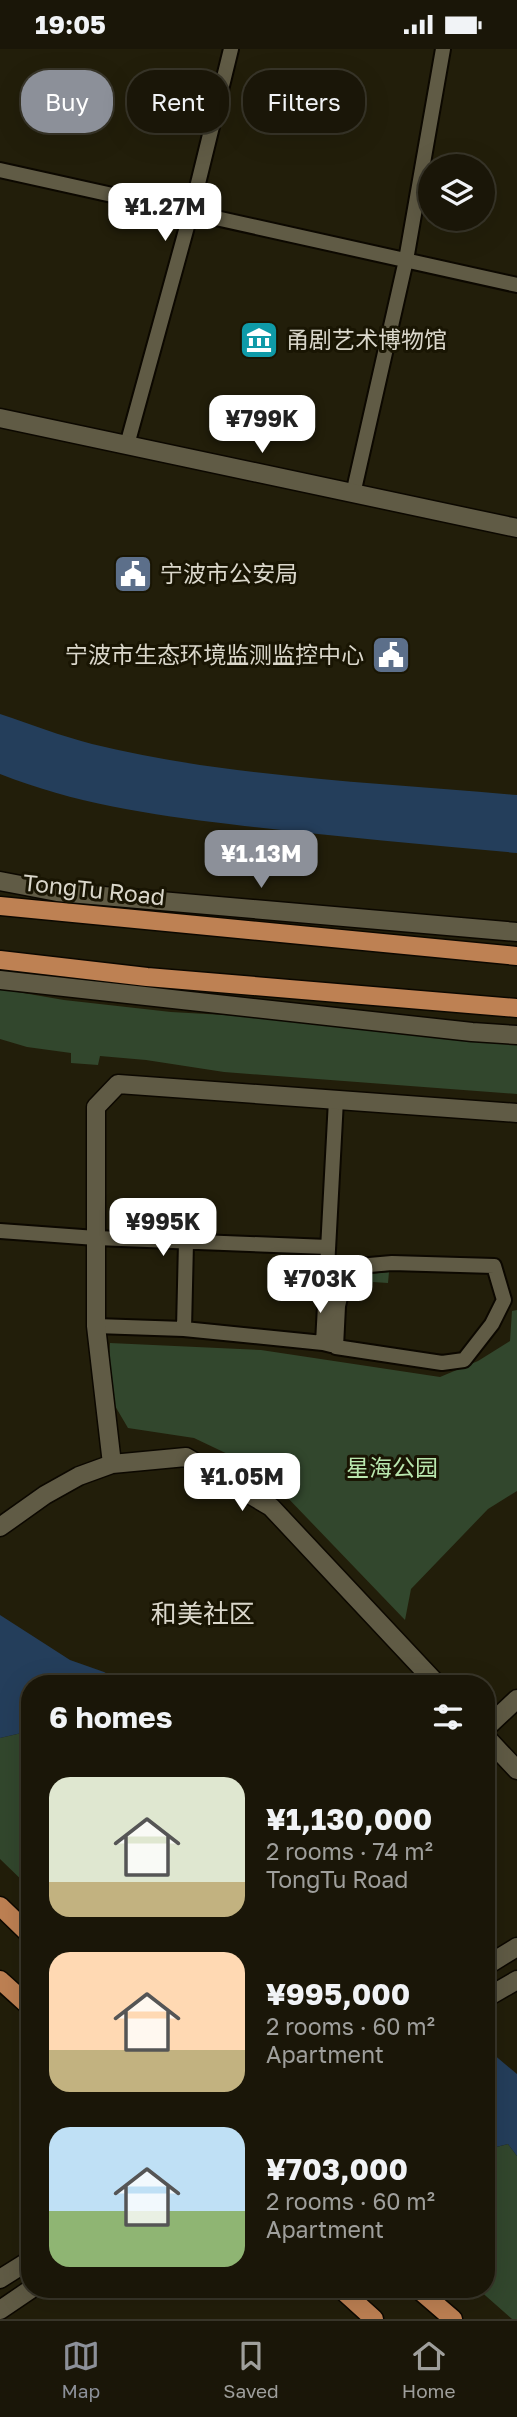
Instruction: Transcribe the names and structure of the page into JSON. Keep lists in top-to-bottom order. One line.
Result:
{"streets":{"main road":["TongTu Road"]},"districts":["和美社区"],"parks":["星海公园"],"places":{"museum":["甬剧艺术博物馆"],"public building":["宁波市公安局","宁波市生态环境监测监控中心"]},"page":{"status":"19:05","chip":["Buy","Rent","Filters"],"price":["¥1.27M","¥799K","¥1.13M","¥995K","¥703K","¥1.05M"],"heading":"6 homes","list":[{"name":"¥1,130,000","note":"2 rooms · 74 m² · TongTu Road"},{"name":"¥995,000","note":"2 rooms · 60 m² · Apartment"},{"name":"¥703,000","note":"2 rooms · 60 m² · Apartment"}],"tabs":["Map","Saved","Home"]}}
